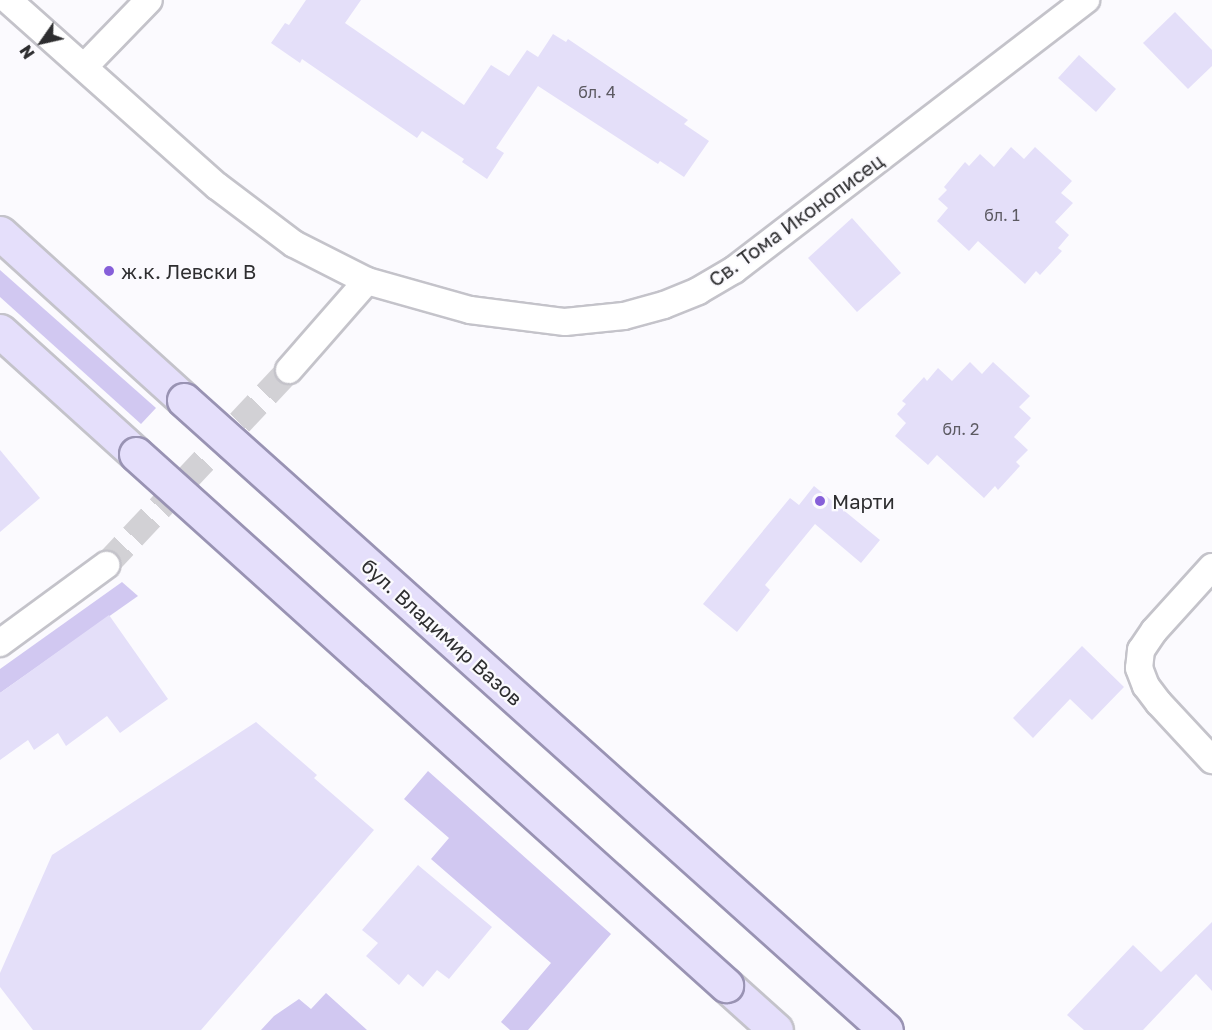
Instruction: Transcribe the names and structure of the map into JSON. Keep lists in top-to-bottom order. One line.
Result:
{"streets":{"main road":["бул. Владимир Вазов"],"street":["Св. Тома Иконописец"]},"places":["ж.к. Левски В","Марти"],"house_numbers":["бл. 4","бл. 1","бл. 2"],"north":"bottom left"}
